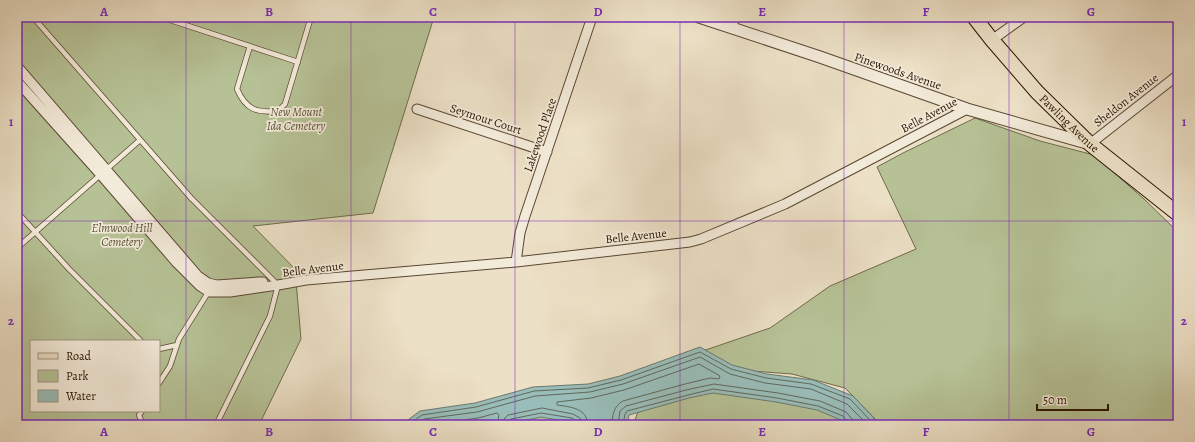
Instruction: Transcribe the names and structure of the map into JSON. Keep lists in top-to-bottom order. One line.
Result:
{"streets":{"main road":["Pawling Avenue"],"street":["Pinewoods Avenue","Sheldon Avenue","Belle Avenue","Seymour Court","Lakewood Place"]},"crossings":[["Pinewoods Avenue","Sheldon Avenue"],["Pinewoods Avenue","Belle Avenue"],["Pinewoods Avenue","Pawling Avenue"],["Sheldon Avenue","Pawling Avenue"],["Belle Avenue","Lakewood Place"],["Seymour Court","Lakewood Place"]],"parks":["New Mount Ida Cemetery","Elmwood Hill Cemetery"],"legend":["Road","Park","Water"],"scale_bar":"50 m","grid":{"columns":["A","B","C","D","E","F","G"],"rows":["1","2"]}}
